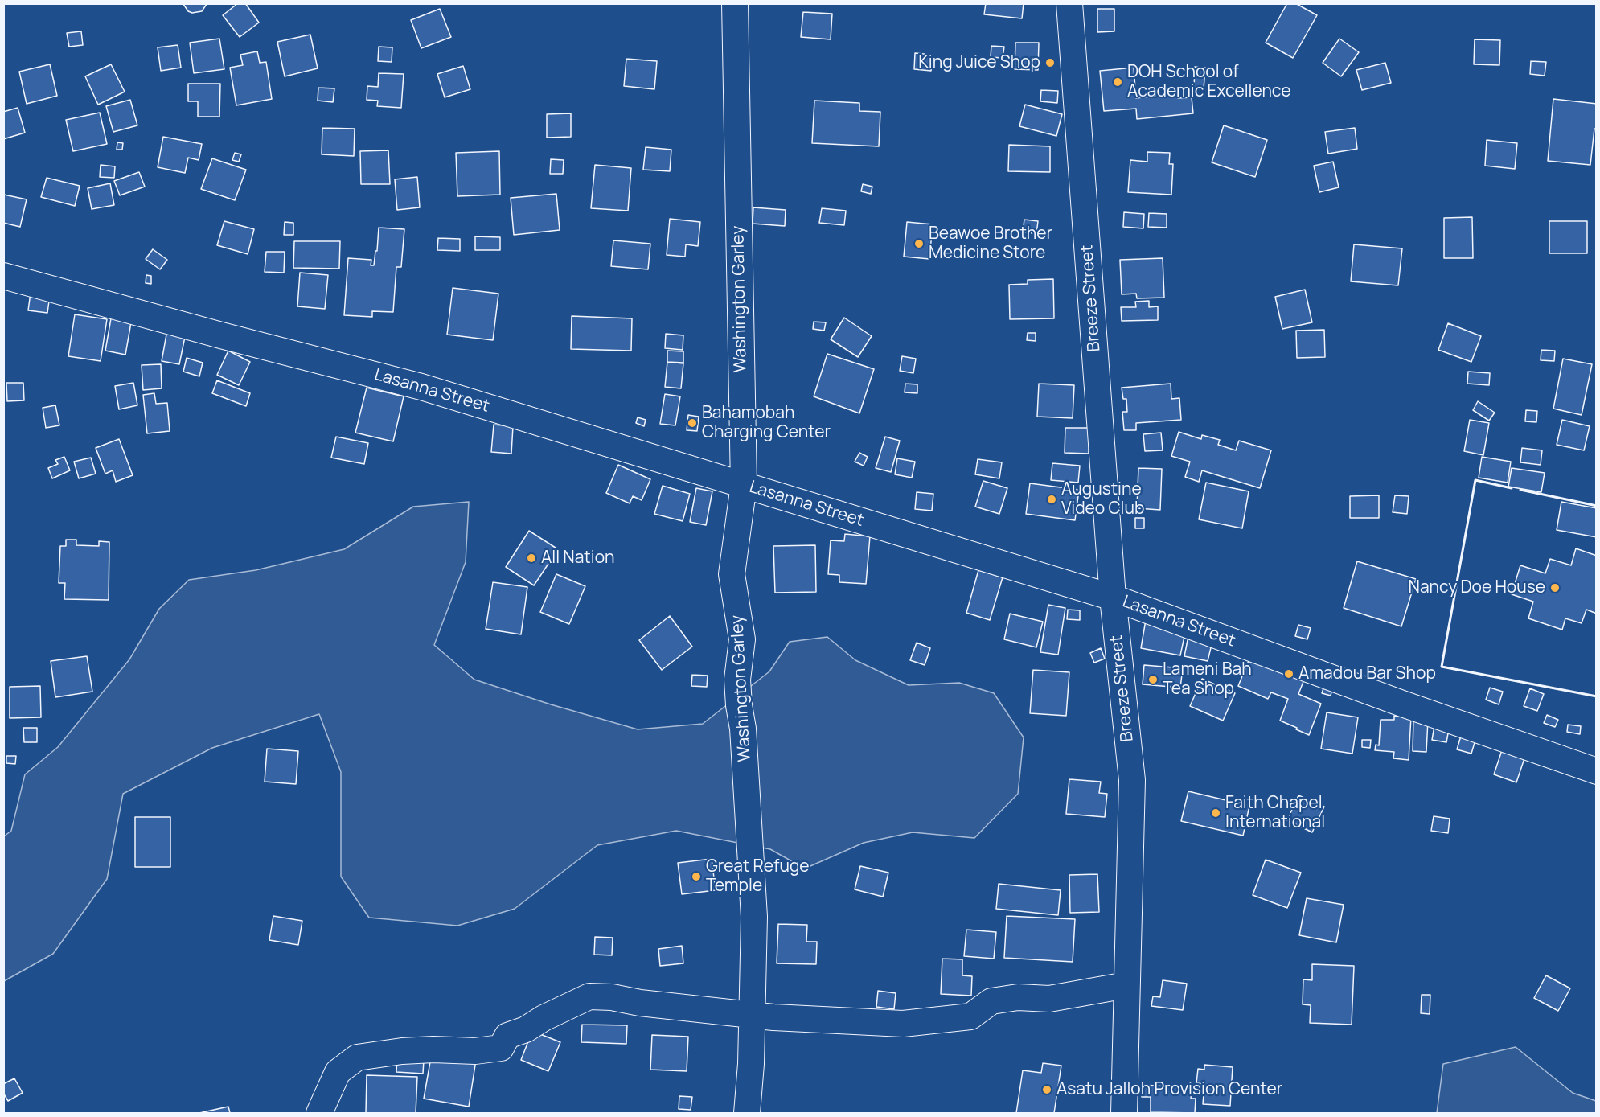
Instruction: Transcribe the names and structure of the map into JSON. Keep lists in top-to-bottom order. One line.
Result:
{"streets":{"street":["Breeze Street","Washington Garley","Lasanna Street"]},"crossings":[["Breeze Street","Lasanna Street"],["Washington Garley","Lasanna Street"]],"places":["King Juice Shop","DOH School of Academic Excellence","Beawoe Brother Medicine Store","Bahamobah Charging Center","Augustine Video Club","All Nation","Nancy Doe House","Amadou Bar Shop","Lameni Bah Tea Shop","Faith Chapel International","Great Refuge Temple","Asatu Jalloh Provision Center"]}
